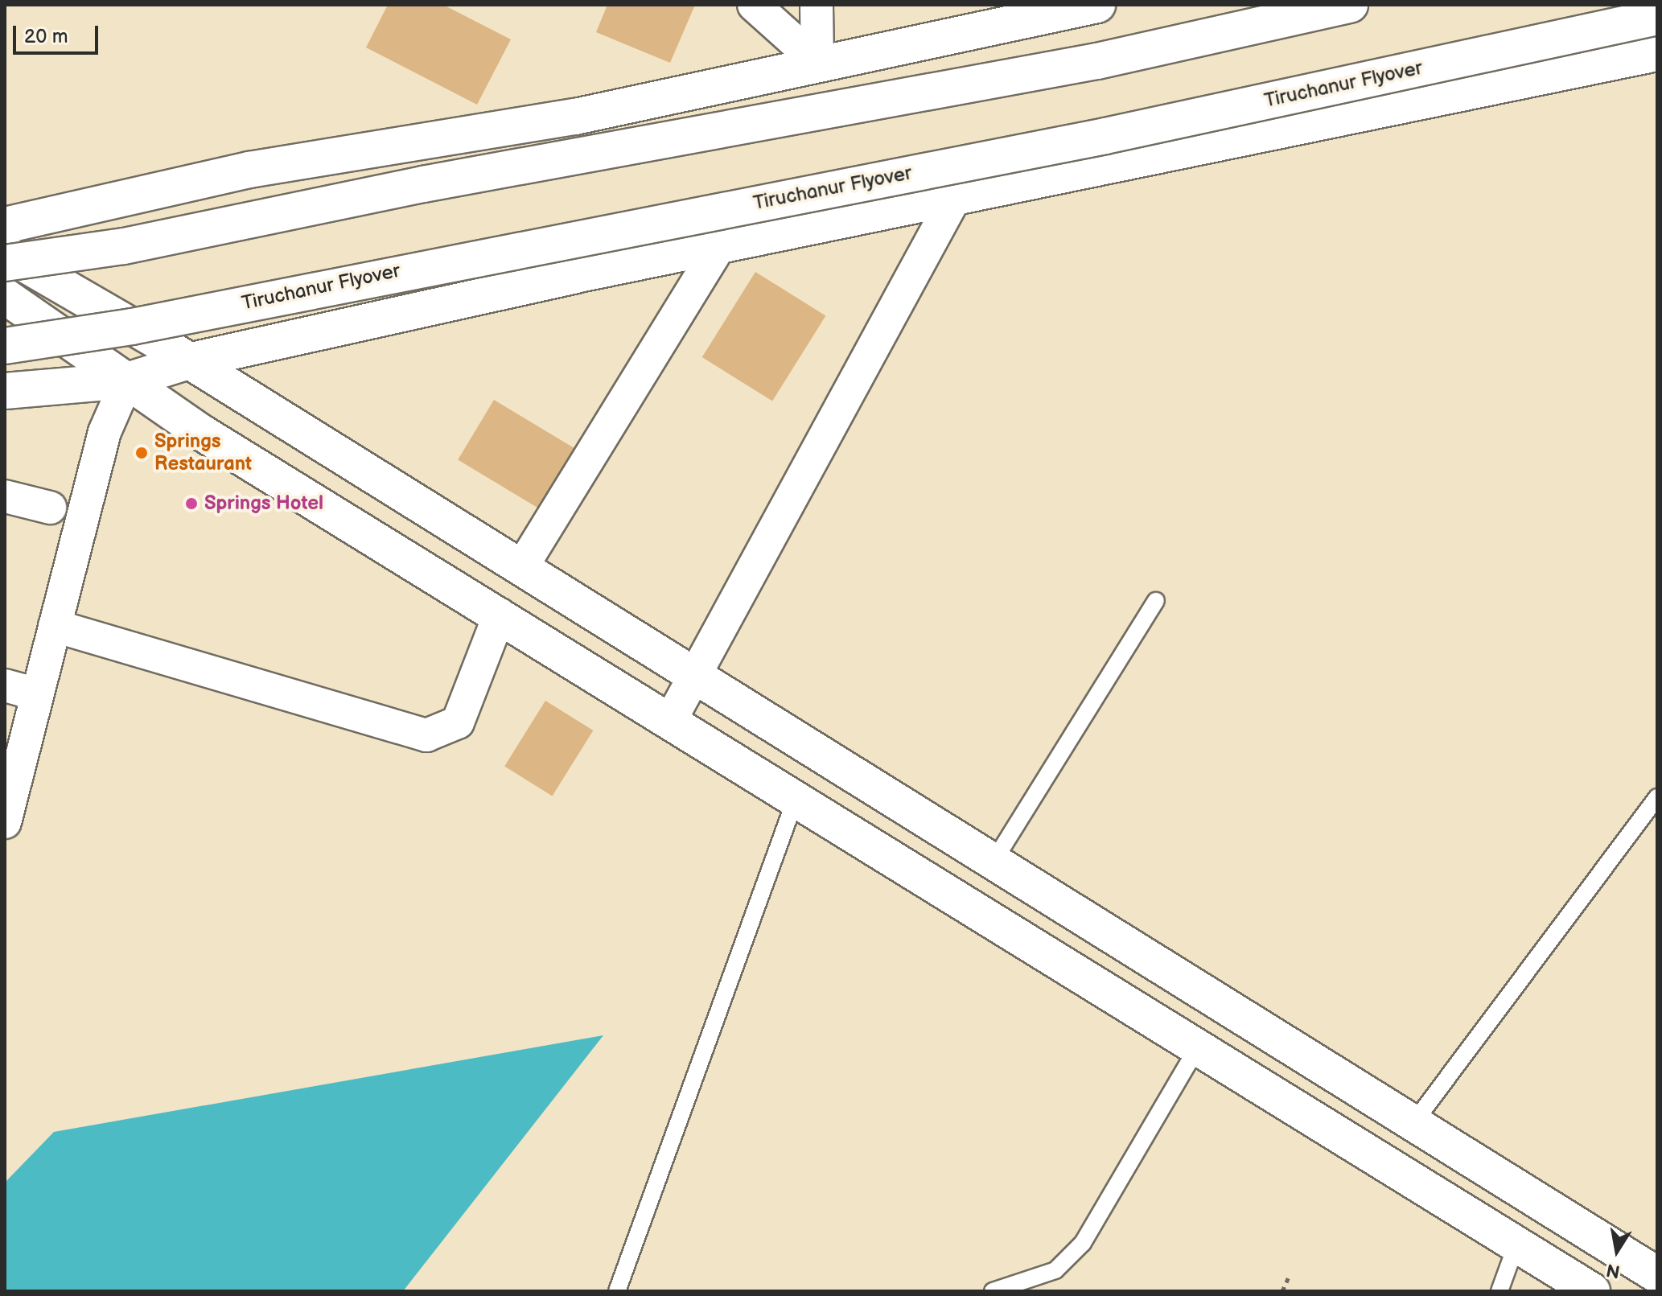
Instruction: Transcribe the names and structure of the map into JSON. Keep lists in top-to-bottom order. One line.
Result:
{"streets":{"main road":["Tiruchanur Flyover"]},"places":["Springs Restaurant","Springs Hotel"],"scale_bar":"20 m","north":"bottom"}
